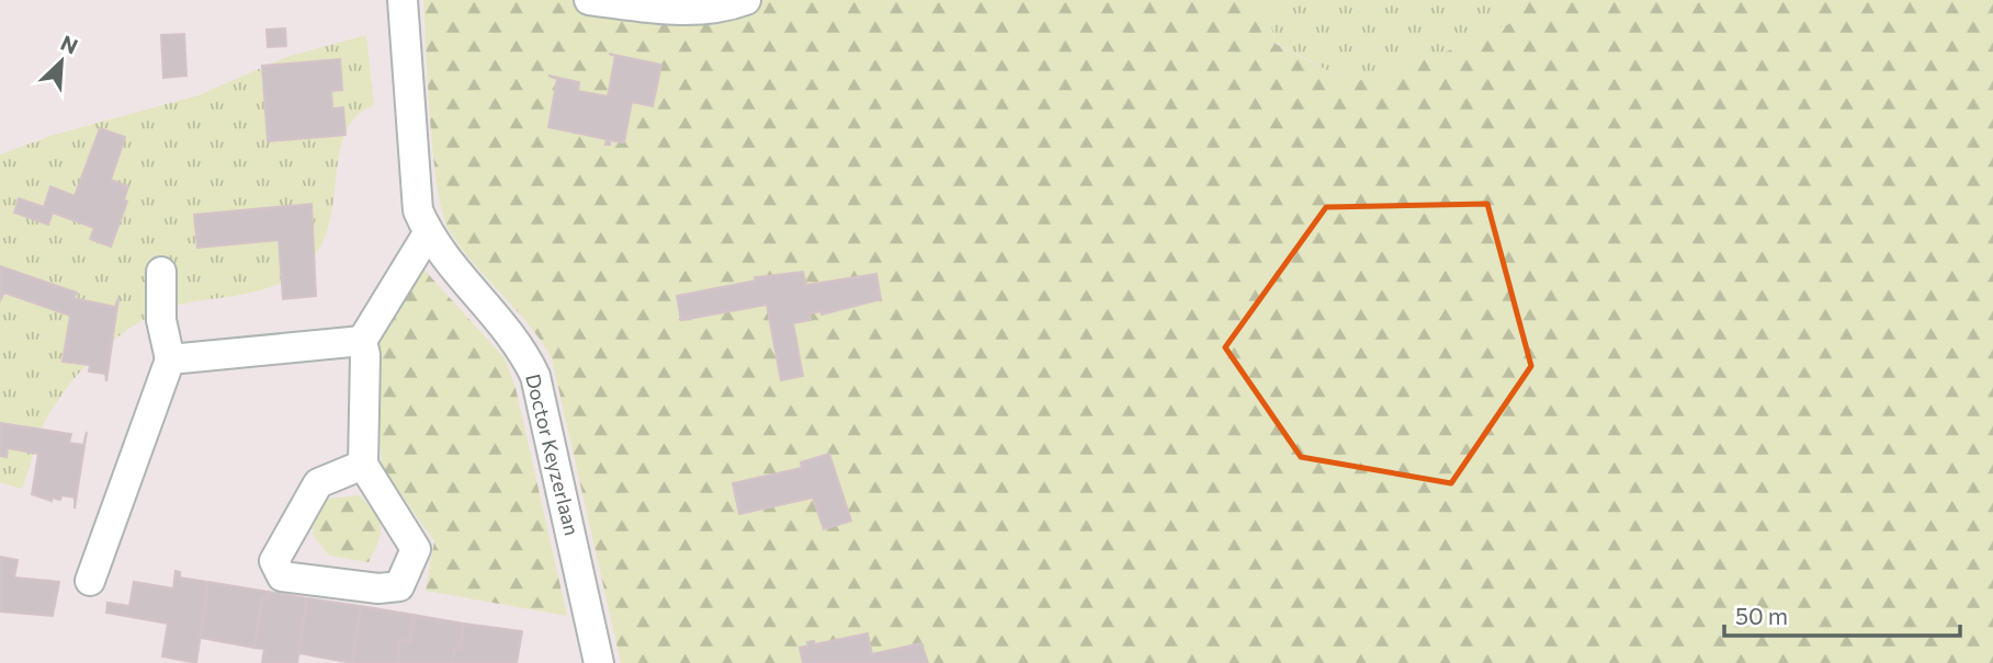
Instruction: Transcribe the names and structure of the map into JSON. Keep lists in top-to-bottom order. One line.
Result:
{"streets":{"street":["Doctor Keyzerlaan"]},"scale_bar":"50 m","north":"top right"}
